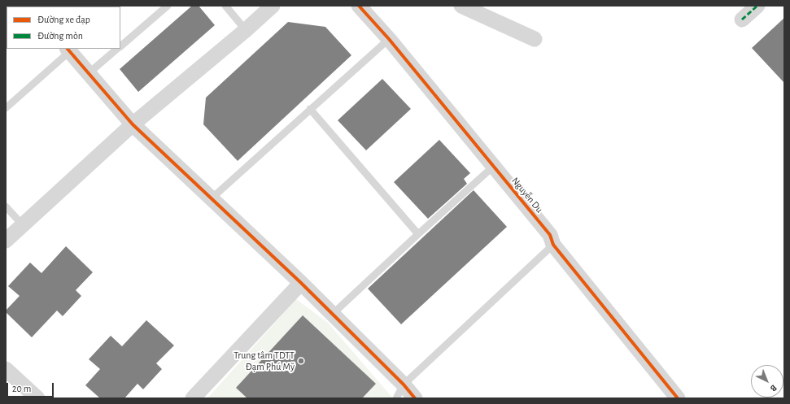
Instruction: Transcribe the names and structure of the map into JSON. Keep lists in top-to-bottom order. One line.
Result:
{"streets":{"street":["Nguyễn Du"]},"places":["Trung tâm TDTT Đạm Phú Mỹ"],"legend":["Đường xe đạp","Đường mòn"],"scale_bar":"20 m","north":"bottom right"}
